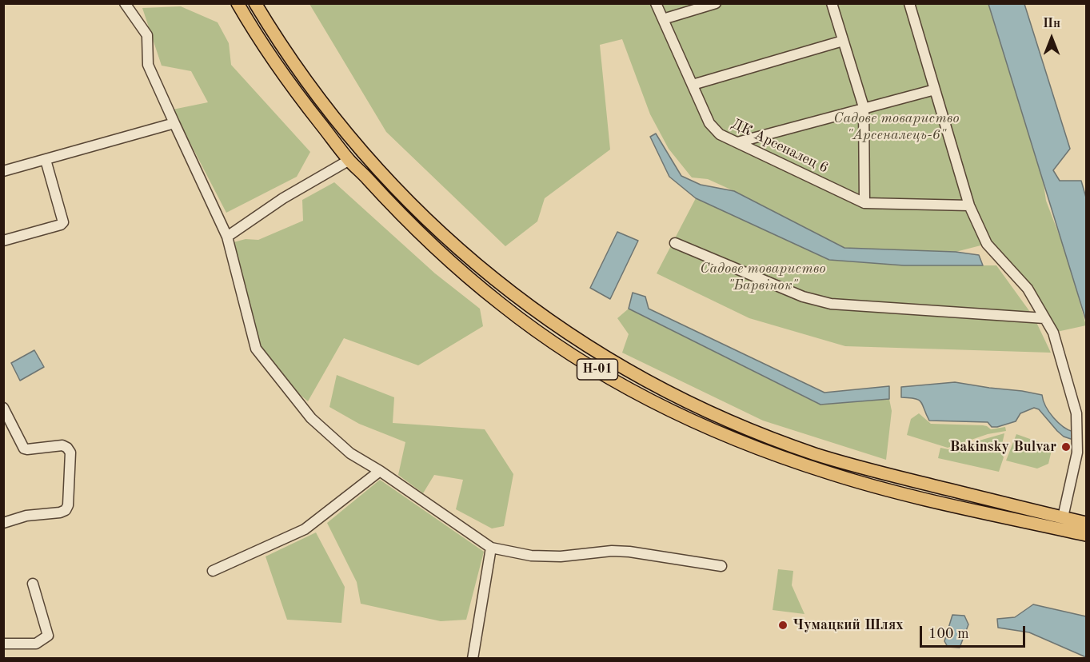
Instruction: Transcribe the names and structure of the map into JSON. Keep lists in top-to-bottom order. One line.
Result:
{"streets":{"main road":["Н-01"],"street":["ДК Арсеналец 6"]},"parks":["Садове товариство \"Арсеналець-6\"","Садове товариство \"Барвінок\""],"places":["Bakinsky Bulvar","Чумацкий Шлях"],"scale_bar":"100 m","north":"top"}
